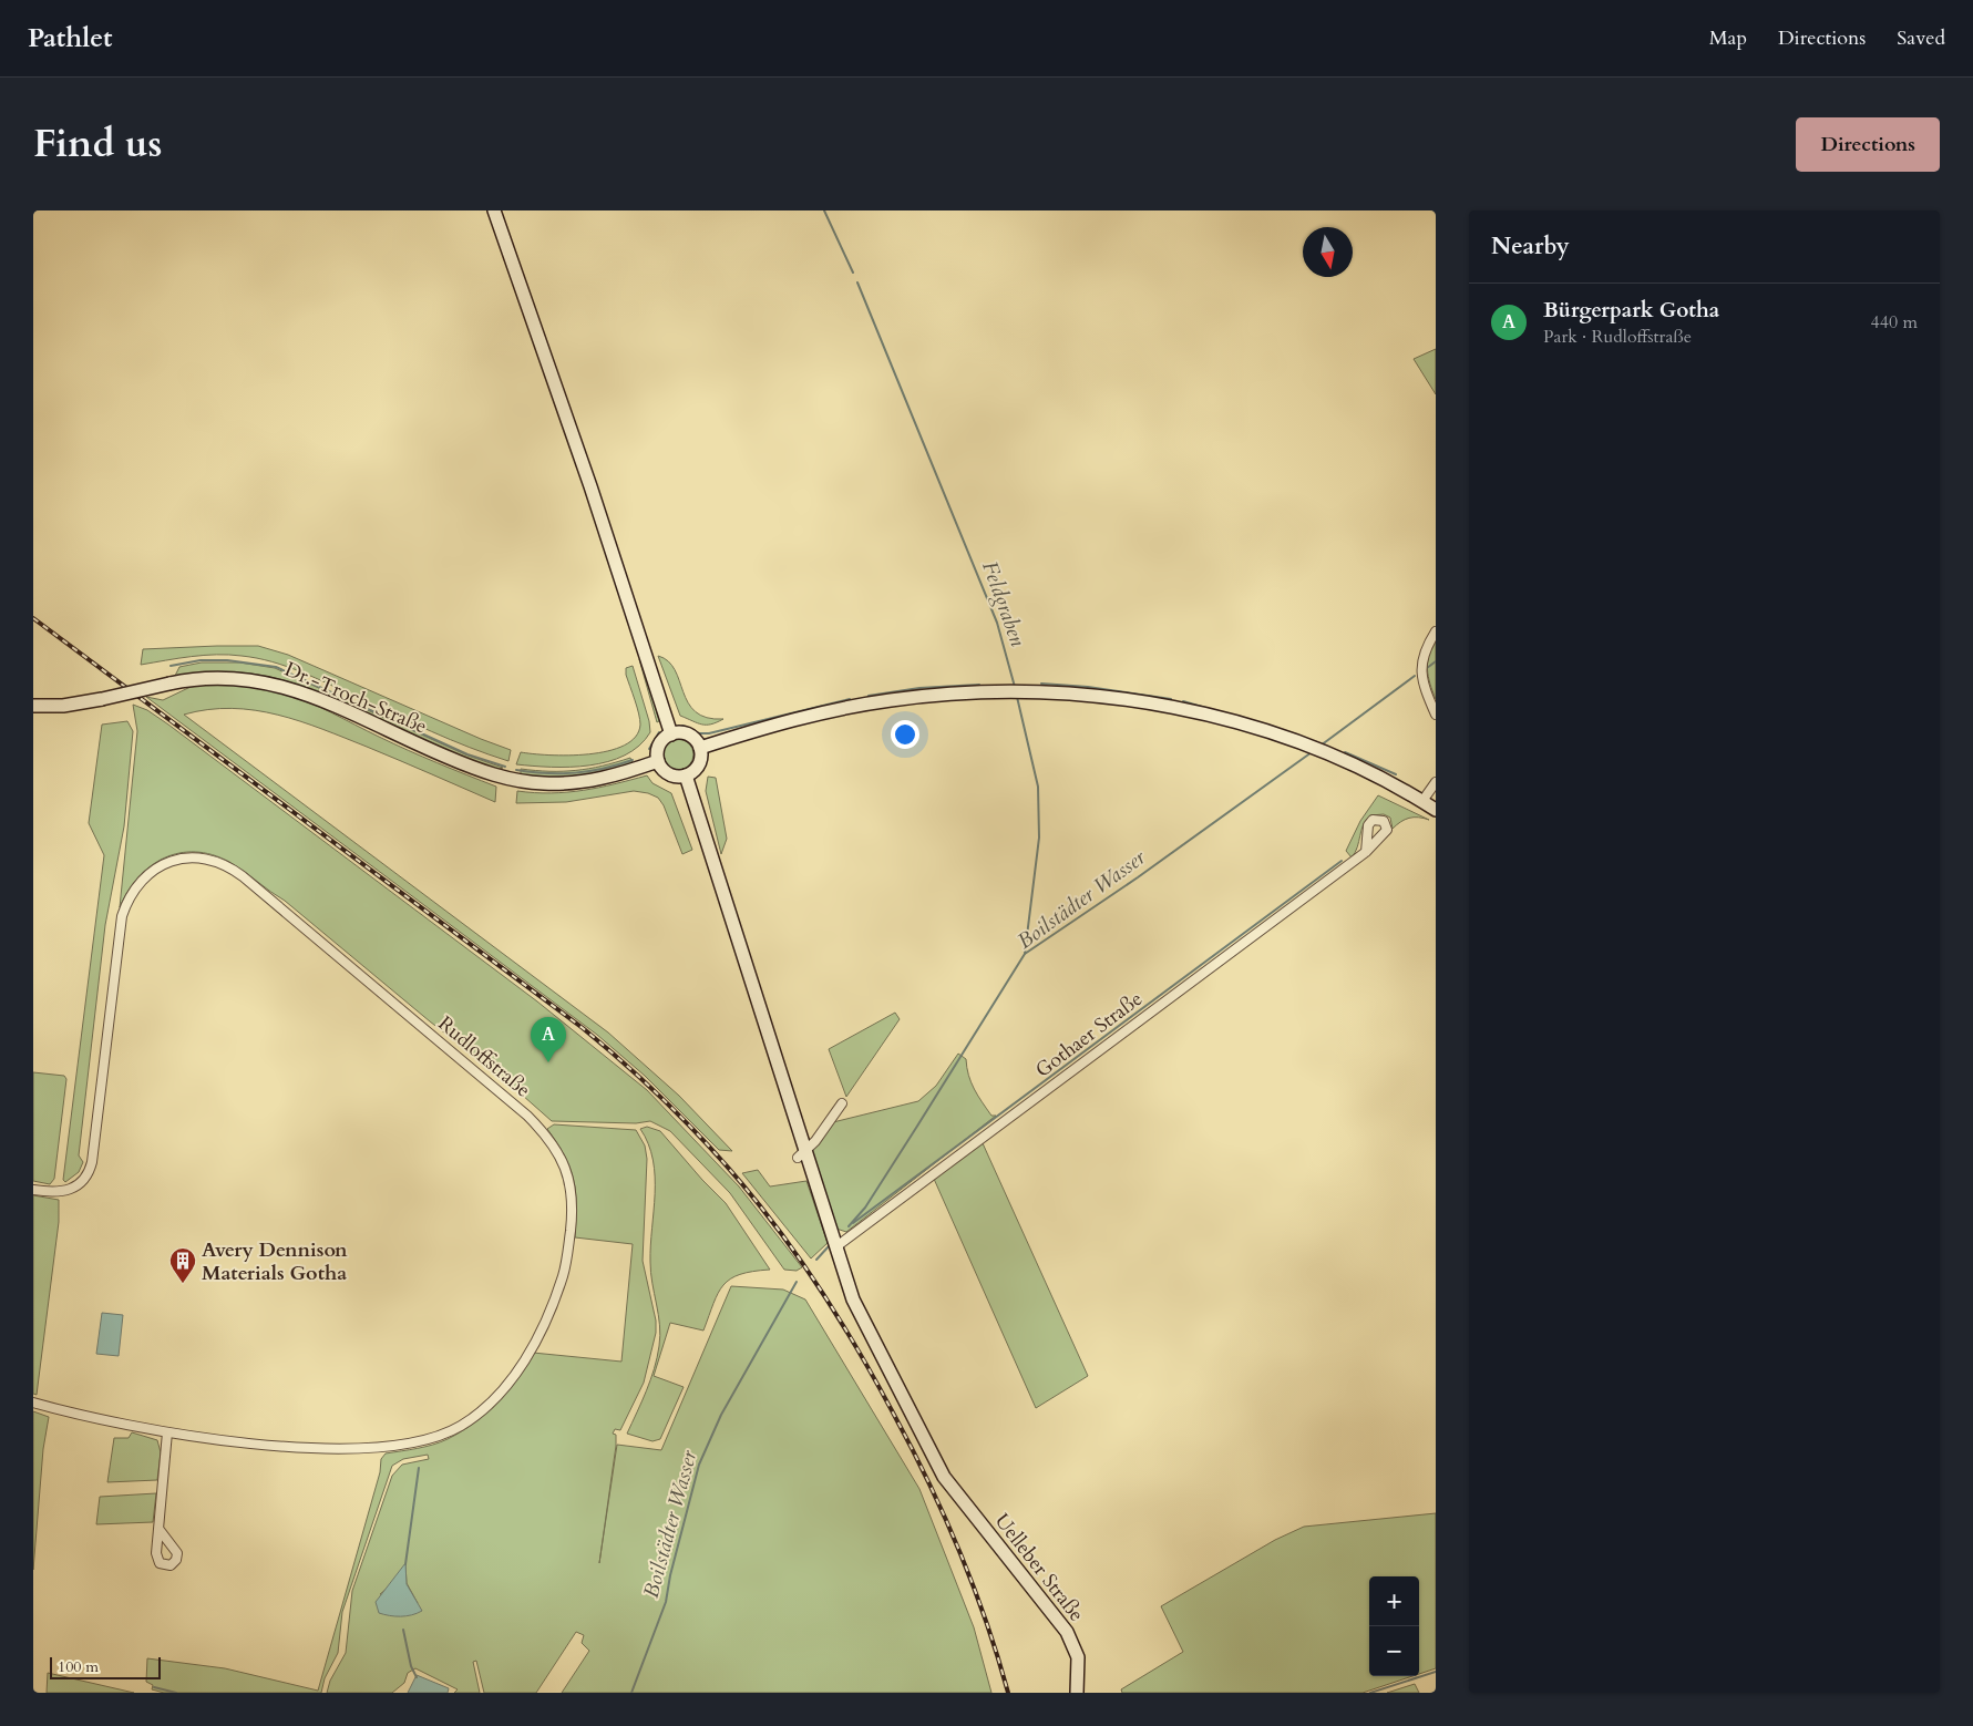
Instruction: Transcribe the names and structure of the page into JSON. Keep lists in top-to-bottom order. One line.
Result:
{"streets":{"street":["Dr.-Troch-Straße","Gothaer Straße","Rudloffstraße","Uelleber Straße"]},"crossings":[["Dr.-Troch-Straße","Uelleber Straße"],["Gothaer Straße","Uelleber Straße"]],"water":["Feldgraben","Boilstädter Wasser"],"places":{"building":["Avery Dennison Materials Gotha"]},"scale_bar":"100 m","north":"bottom","page":{"header":"Pathlet","nav":["Map","Directions","Saved"],"title":"Find us","buttons":"Directions","heading":"Nearby","list":[{"mark":"A","name":"Bürgerpark Gotha","note":"Park · Rudloffstraße","value":"440 m"}],"pins":"A","map_buttons":["+","−"],"scale":"100 m"}}
